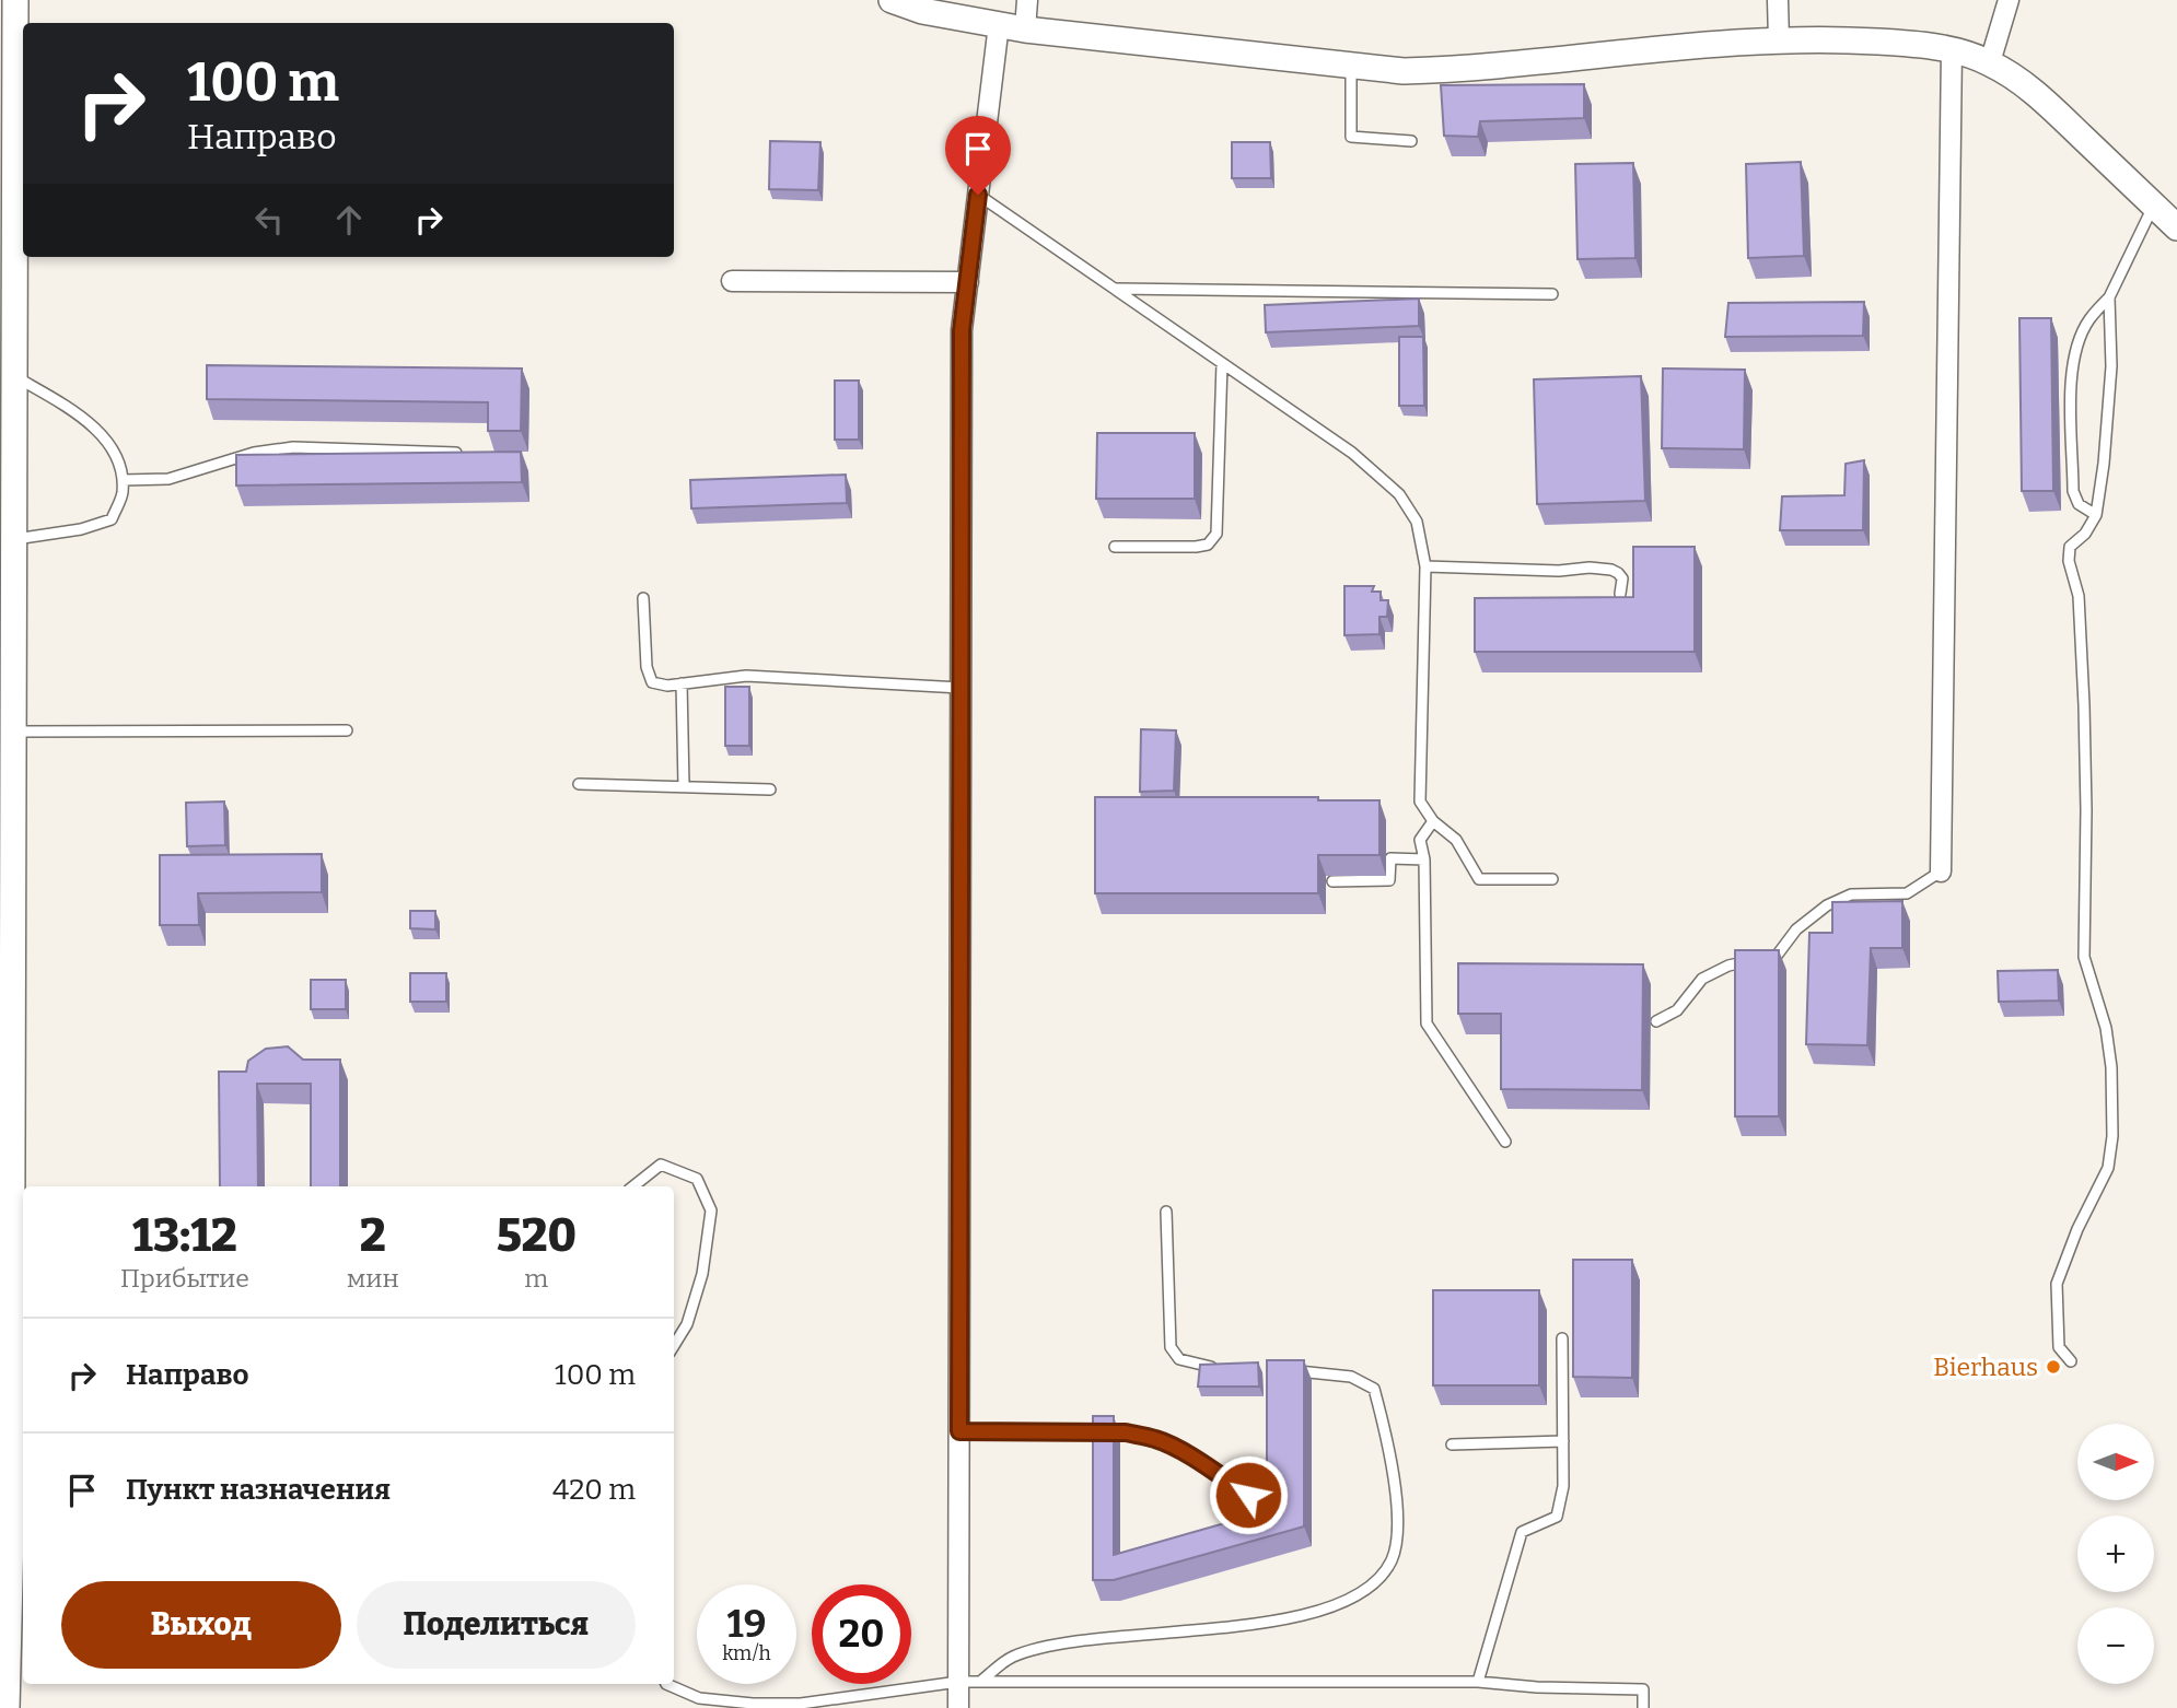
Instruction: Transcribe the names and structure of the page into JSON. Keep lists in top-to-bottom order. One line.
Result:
{"places":["Bierhaus"],"north":"right","page":{"turn":["100 m","Направо"],"eta":["13:12","Прибытие","2","мин","520","m"],"list":[{"name":"Направо","value":"100 m"},{"name":"Пункт назначения","value":"420 m"}],"map_buttons":["+","−"],"buttons":["Выход","Поделиться"],"speed":"19 km/h","limit":"20"}}
